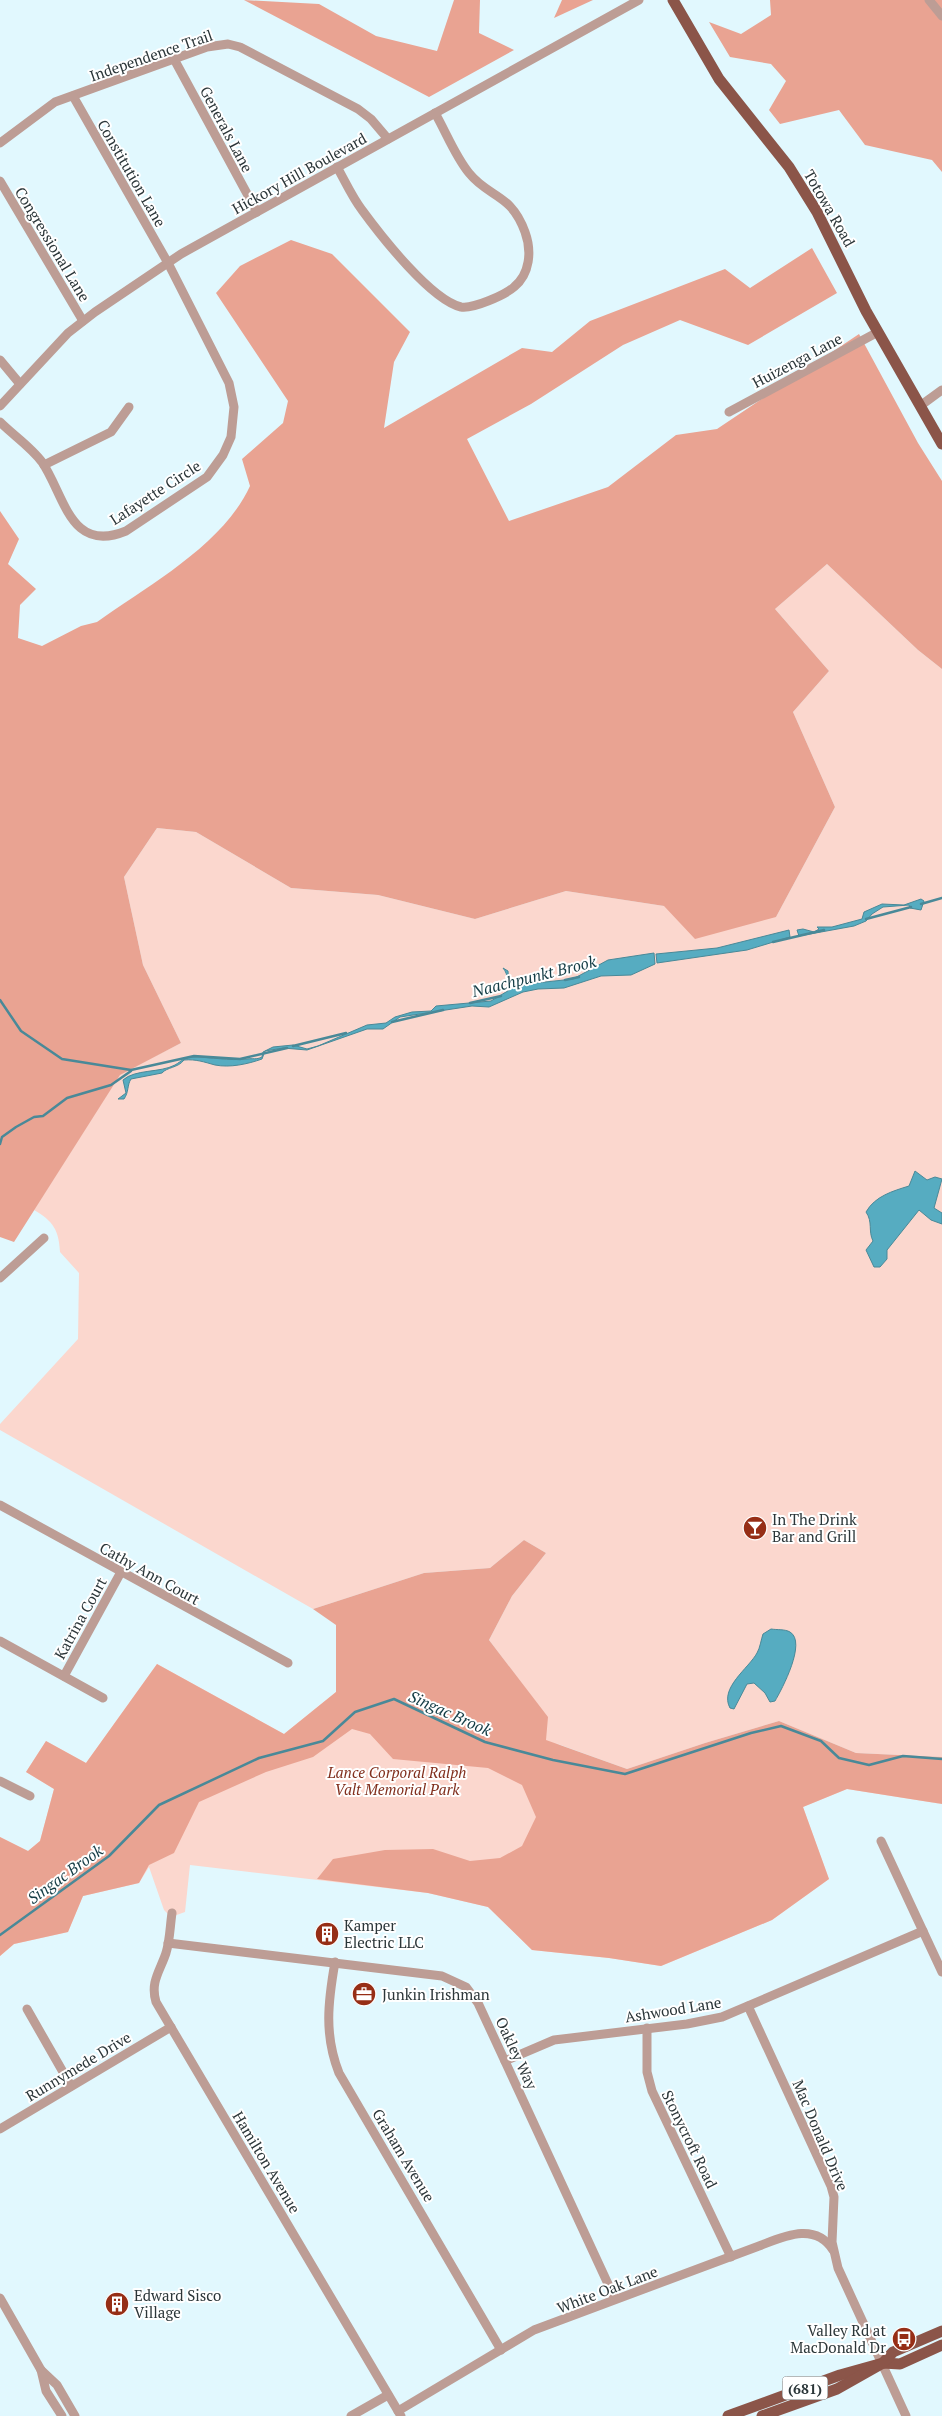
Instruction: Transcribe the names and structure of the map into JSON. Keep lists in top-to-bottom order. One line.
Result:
{"streets":{"main road":["Totowa Road","(681)"],"street":["Independence Trail","Generals Lane","Constitution Lane","Hickory Hill Boulevard","Congressional Lane","Huizenga Lane","Lafayette Circle","Cathy Ann Court","Katrina Court","Ashwood Lane","Oakley Way","Runnymede Drive","Mac Donald Drive","Stonycroft Road","Graham Avenue","Hamilton Avenue","White Oak Lane"]},"crossings":[["Independence Trail","Generals Lane"],["Independence Trail","Constitution Lane"],["Independence Trail","Hickory Hill Boulevard"],["Generals Lane","Hickory Hill Boulevard"],["Constitution Lane","Hickory Hill Boulevard"],["Constitution Lane","Lafayette Circle"],["Hickory Hill Boulevard","Congressional Lane"],["Hickory Hill Boulevard","Lafayette Circle"],["Totowa Road","Huizenga Lane"],["Cathy Ann Court","Katrina Court"],["Ashwood Lane","Oakley Way"],["Ashwood Lane","Mac Donald Drive"],["Ashwood Lane","Stonycroft Road"],["Oakley Way","Graham Avenue"],["Oakley Way","Hamilton Avenue"],["Oakley Way","White Oak Lane"],["Runnymede Drive","Hamilton Avenue"],["Mac Donald Drive","White Oak Lane"],["Mac Donald Drive","(681)"],["Stonycroft Road","White Oak Lane"],["Graham Avenue","White Oak Lane"],["Hamilton Avenue","White Oak Lane"]],"water":["Naachpunkt Brook","Singac Brook"],"parks":["Lance Corporal Ralph Valt Memorial Park"],"places":{"bar":["In The Drink Bar and Grill"],"building":["Kamper Electric LLC","Edward Sisco Village"],"office":["Junkin Irishman"],"bus stop":["Valley Rd at MacDonald Dr"]}}
